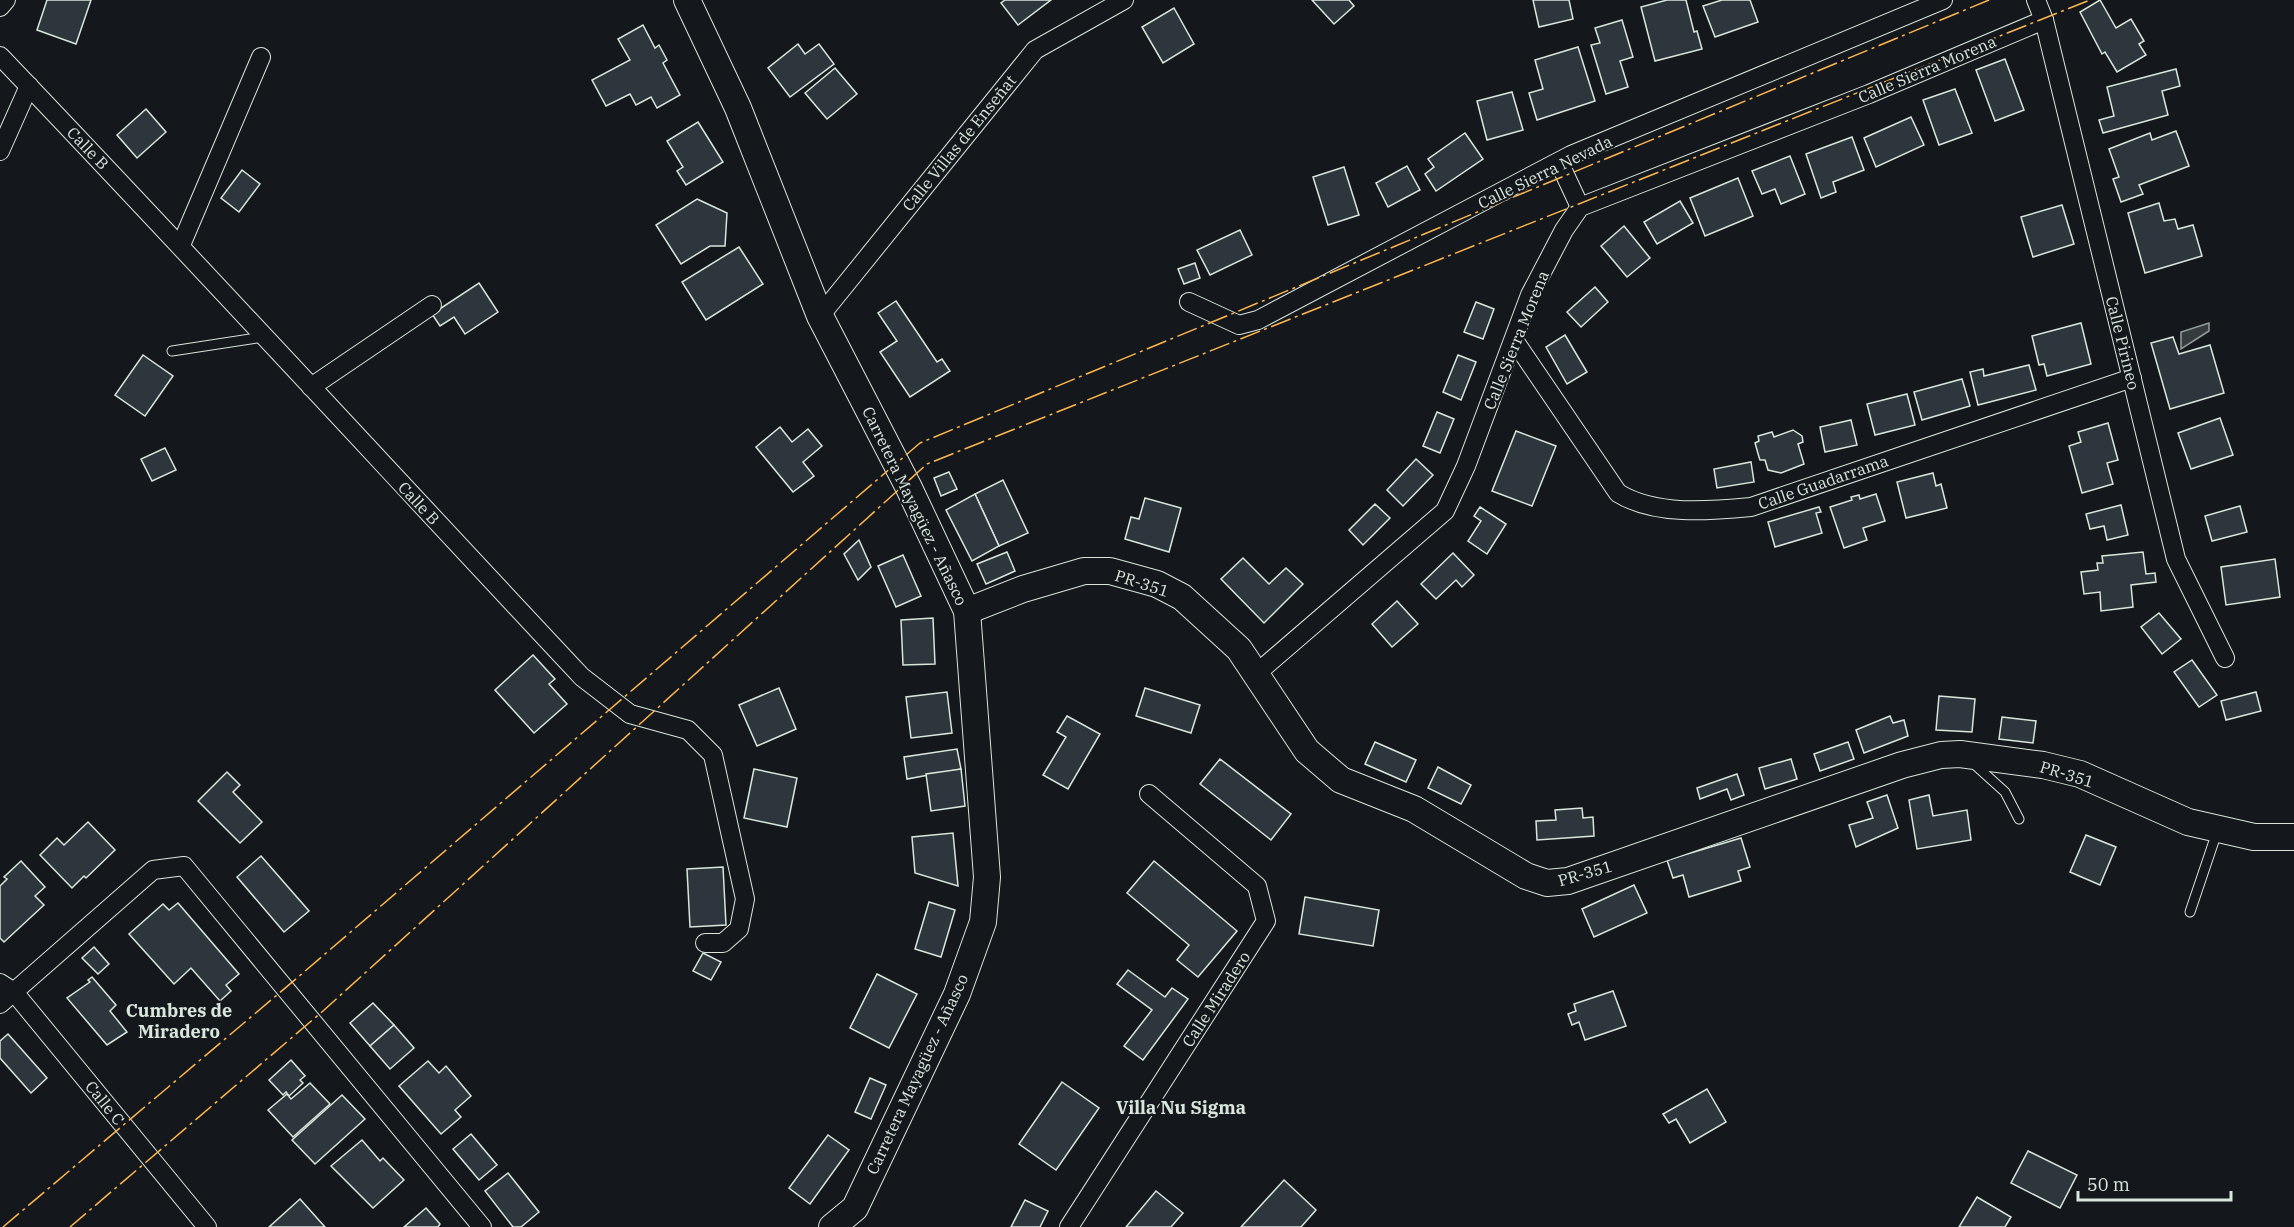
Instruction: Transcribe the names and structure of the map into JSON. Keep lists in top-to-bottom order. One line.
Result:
{"streets":{"street":["Calle Sierra Morena","Calle Villas de Enseñat","Calle B","Calle Sierra Nevada","Calle Pirineo","Calle Guadarrama","Carretera Mayagüez - Añasco","PR-351","Calle Miradero","Calle C"]},"crossings":[["Calle Sierra Morena","Calle Pirineo"],["Calle Sierra Morena","Calle Guadarrama"],["Calle Sierra Morena","PR-351"],["Calle Villas de Enseñat","Carretera Mayagüez - Añasco"],["Calle Pirineo","Calle Guadarrama"],["Carretera Mayagüez - Añasco","PR-351"]],"districts":["Cumbres de Miradero","Villa Nu Sigma"],"scale_bar":"50 m"}
